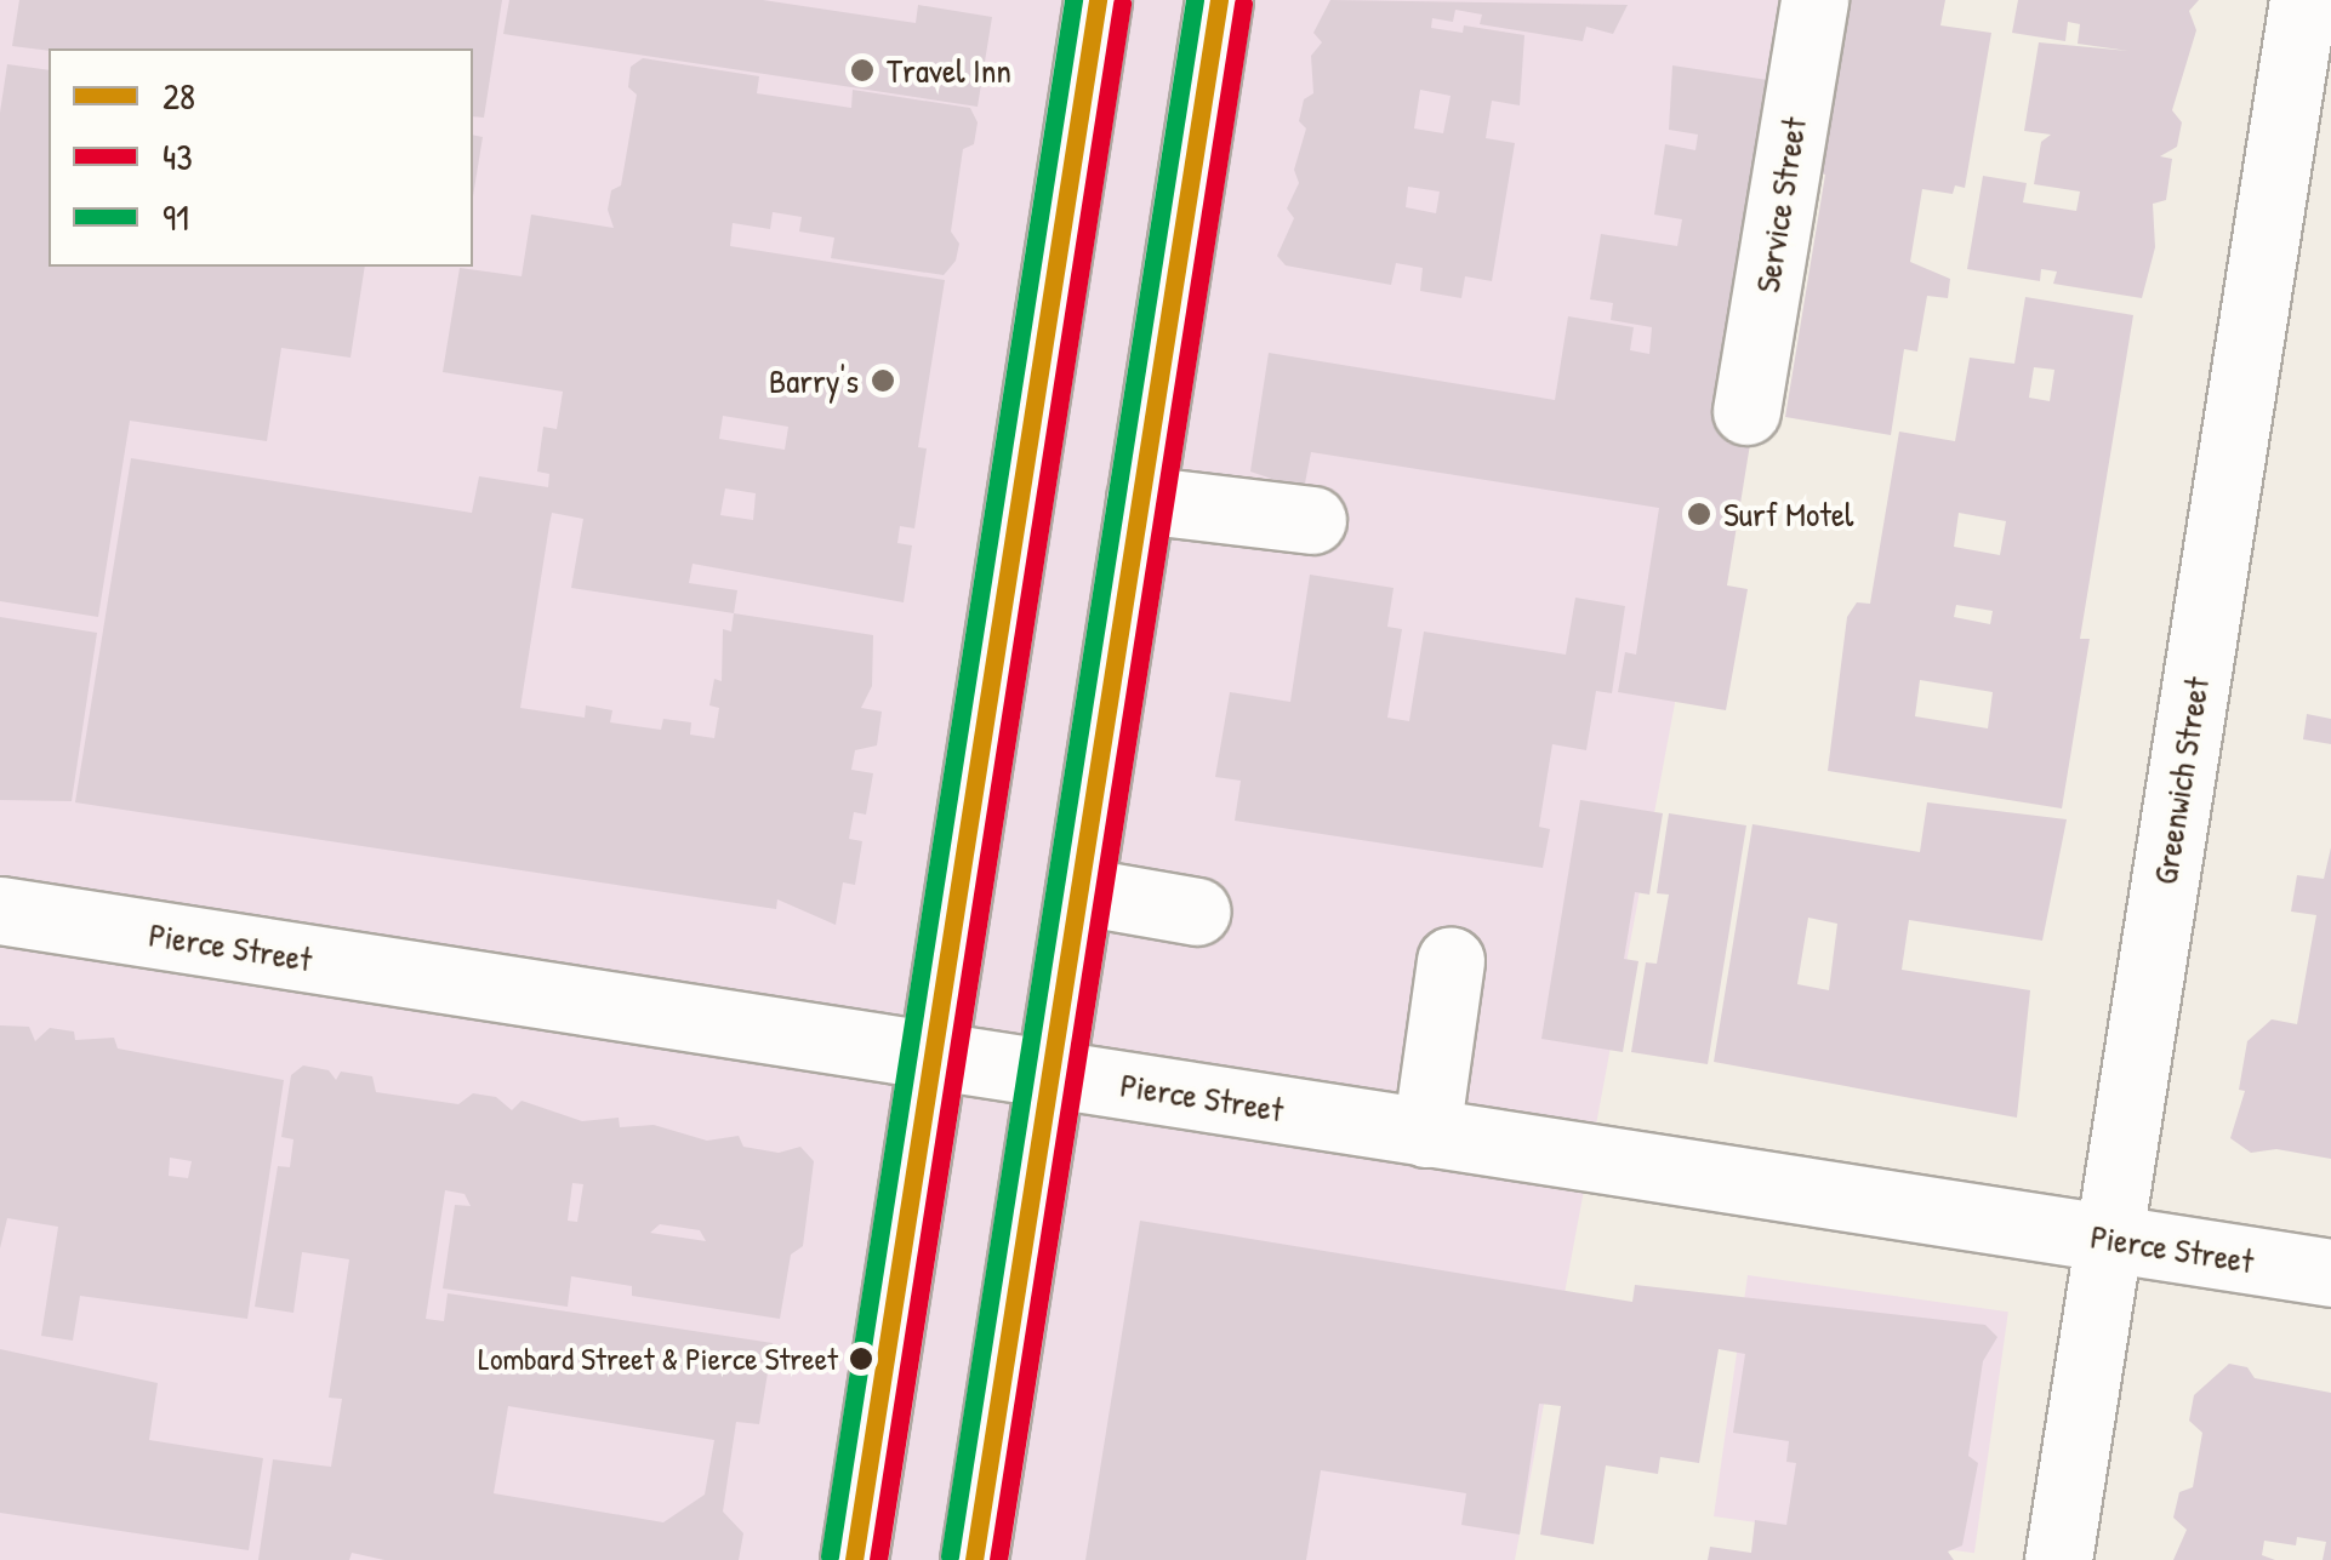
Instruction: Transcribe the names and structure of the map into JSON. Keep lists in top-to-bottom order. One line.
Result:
{"streets":{"main road":["Service Street","Greenwich Street","Pierce Street"]},"crossings":[["Greenwich Street","Pierce Street"]],"places":["Travel Inn","Barry's","Surf Motel","Lombard Street & Pierce Street"],"lines":["transit line 28","transit line 91","transit line 43"],"legend":["28","43","91"]}
